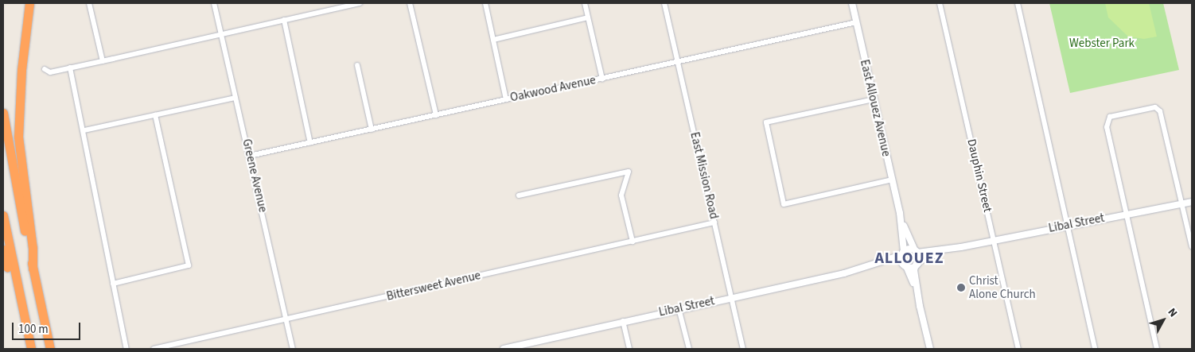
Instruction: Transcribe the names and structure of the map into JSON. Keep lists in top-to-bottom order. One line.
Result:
{"streets":{"street":["Oakwood Avenue","East Allouez Avenue","Greene Avenue","East Mission Road","Dauphin Street","Libal Street","Bittersweet Avenue"]},"crossings":[["Oakwood Avenue","East Allouez Avenue"],["Oakwood Avenue","Greene Avenue"],["Oakwood Avenue","East Mission Road"],["East Allouez Avenue","Libal Street"],["Greene Avenue","Bittersweet Avenue"],["East Mission Road","Libal Street"],["East Mission Road","Bittersweet Avenue"],["Dauphin Street","Libal Street"]],"districts":["ALLOUEZ"],"parks":["Webster Park"],"places":["Christ Alone Church"],"scale_bar":"100 m","north":"top right"}
